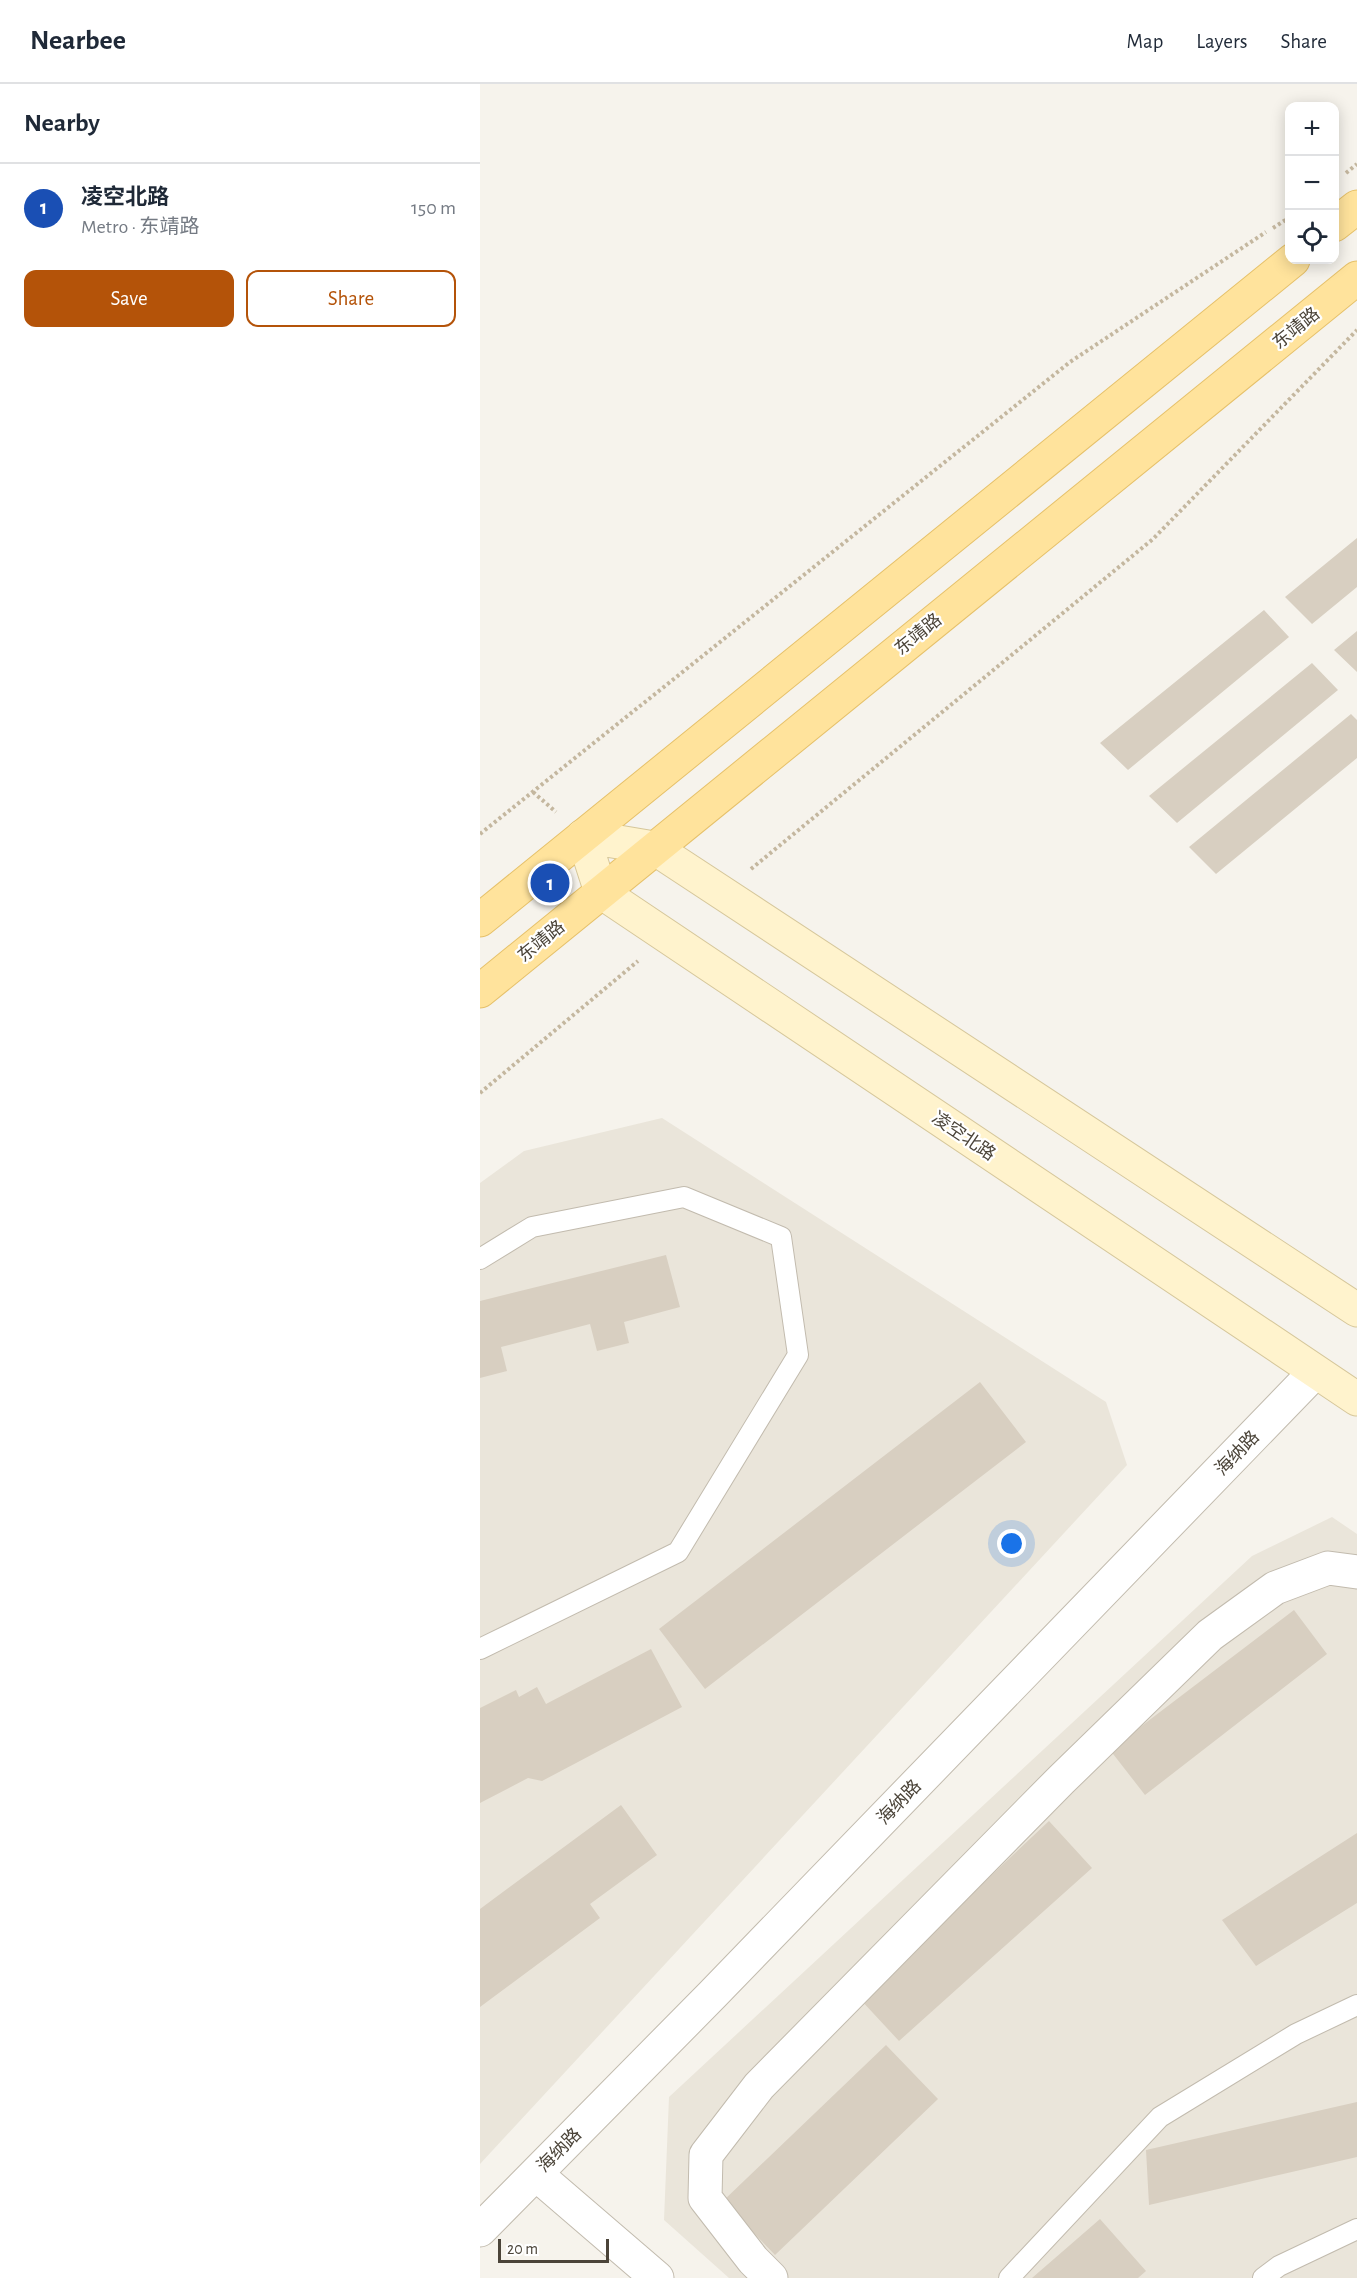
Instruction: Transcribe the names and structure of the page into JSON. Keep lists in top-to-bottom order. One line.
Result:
{"streets":{"main road":["东靖路","凌空北路"],"street":["海纳路"]},"crossings":[["东靖路","凌空北路"],["凌空北路","海纳路"]],"scale_bar":"20 m","page":{"header":"Nearbee","nav":["Map","Layers","Share"],"heading":"Nearby","map_buttons":["+","−"],"list":[{"mark":"1","name":"凌空北路","note":"Metro · 东靖路","value":"150 m"}],"buttons":["Save","Share"],"pins":"1","scale":"20 m"}}
